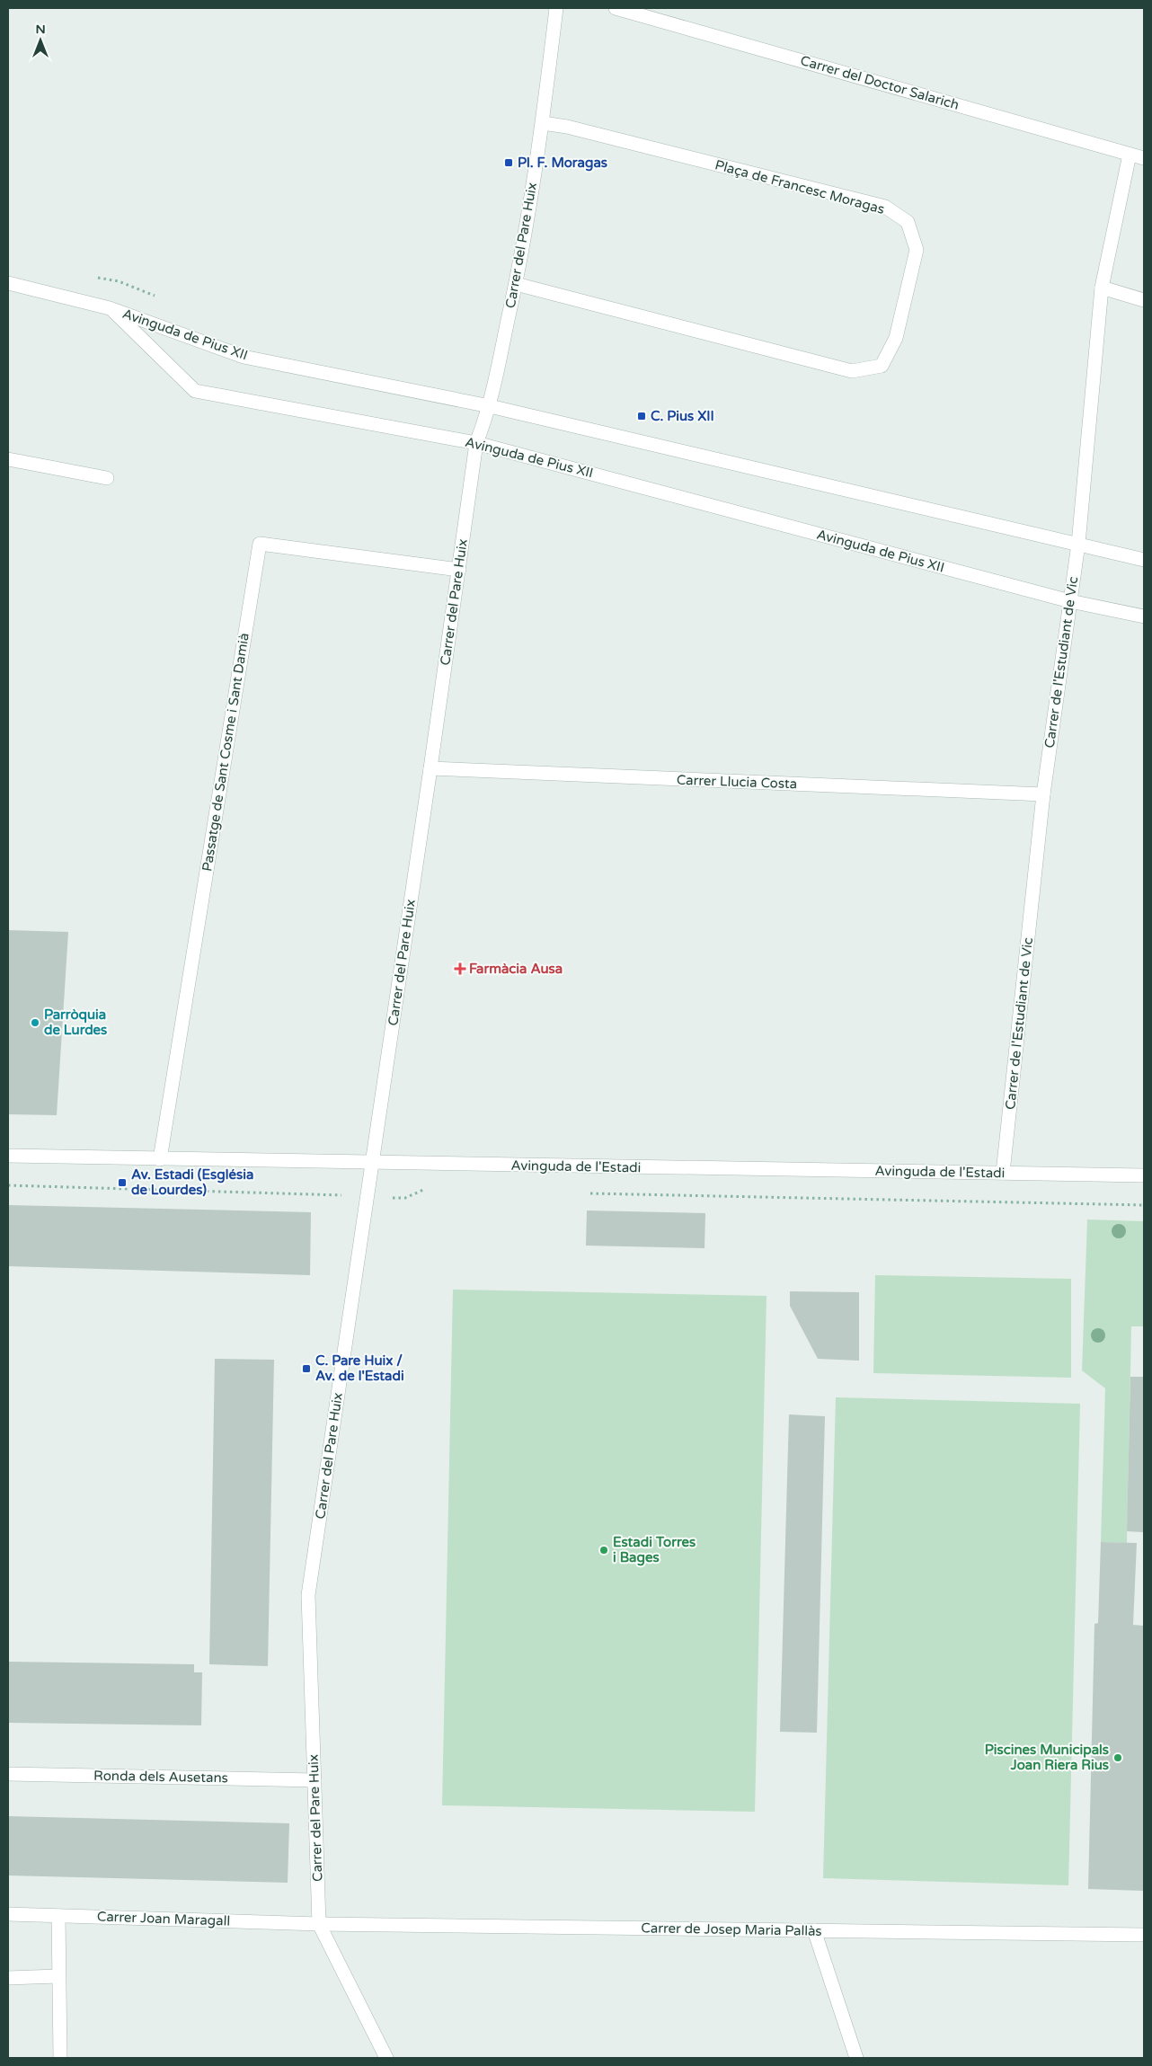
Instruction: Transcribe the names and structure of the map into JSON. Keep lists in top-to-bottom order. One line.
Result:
{"streets":{"street":["Carrer del Doctor Salarich","Plaça de Francesc Moragas","Carrer del Pare Huix","Avinguda de Pius XII","Carrer de l'Estudiant de Vic","Passatge de Sant Cosme i Sant Damià","Carrer Llucia Costa","Avinguda de l'Estadi","Ronda dels Ausetans","Carrer Joan Maragall","Carrer de Josep Maria Pallàs"]},"crossings":[["Carrer del Doctor Salarich","Carrer de l'Estudiant de Vic"],["Plaça de Francesc Moragas","Carrer del Pare Huix"],["Carrer del Pare Huix","Avinguda de Pius XII"],["Carrer del Pare Huix","Passatge de Sant Cosme i Sant Damià"],["Carrer del Pare Huix","Carrer Llucia Costa"],["Carrer del Pare Huix","Avinguda de l'Estadi"],["Carrer del Pare Huix","Ronda dels Ausetans"],["Carrer del Pare Huix","Carrer Joan Maragall"],["Carrer del Pare Huix","Carrer de Josep Maria Pallàs"],["Avinguda de Pius XII","Carrer de l'Estudiant de Vic"],["Carrer de l'Estudiant de Vic","Carrer Llucia Costa"],["Carrer de l'Estudiant de Vic","Avinguda de l'Estadi"],["Passatge de Sant Cosme i Sant Damià","Avinguda de l'Estadi"],["Carrer Joan Maragall","Carrer de Josep Maria Pallàs"]],"places":{"transit":["Pl. F. Moragas","C. Pius XII","Av. Estadi (Església de Lourdes)","C. Pare Huix / Av. de l'Estadi"],"health":["Farmàcia Ausa"],"other":["Parròquia de Lurdes","Estadi Torres i Bages","Piscines Municipals Joan Riera Rius"]},"north":"top"}
